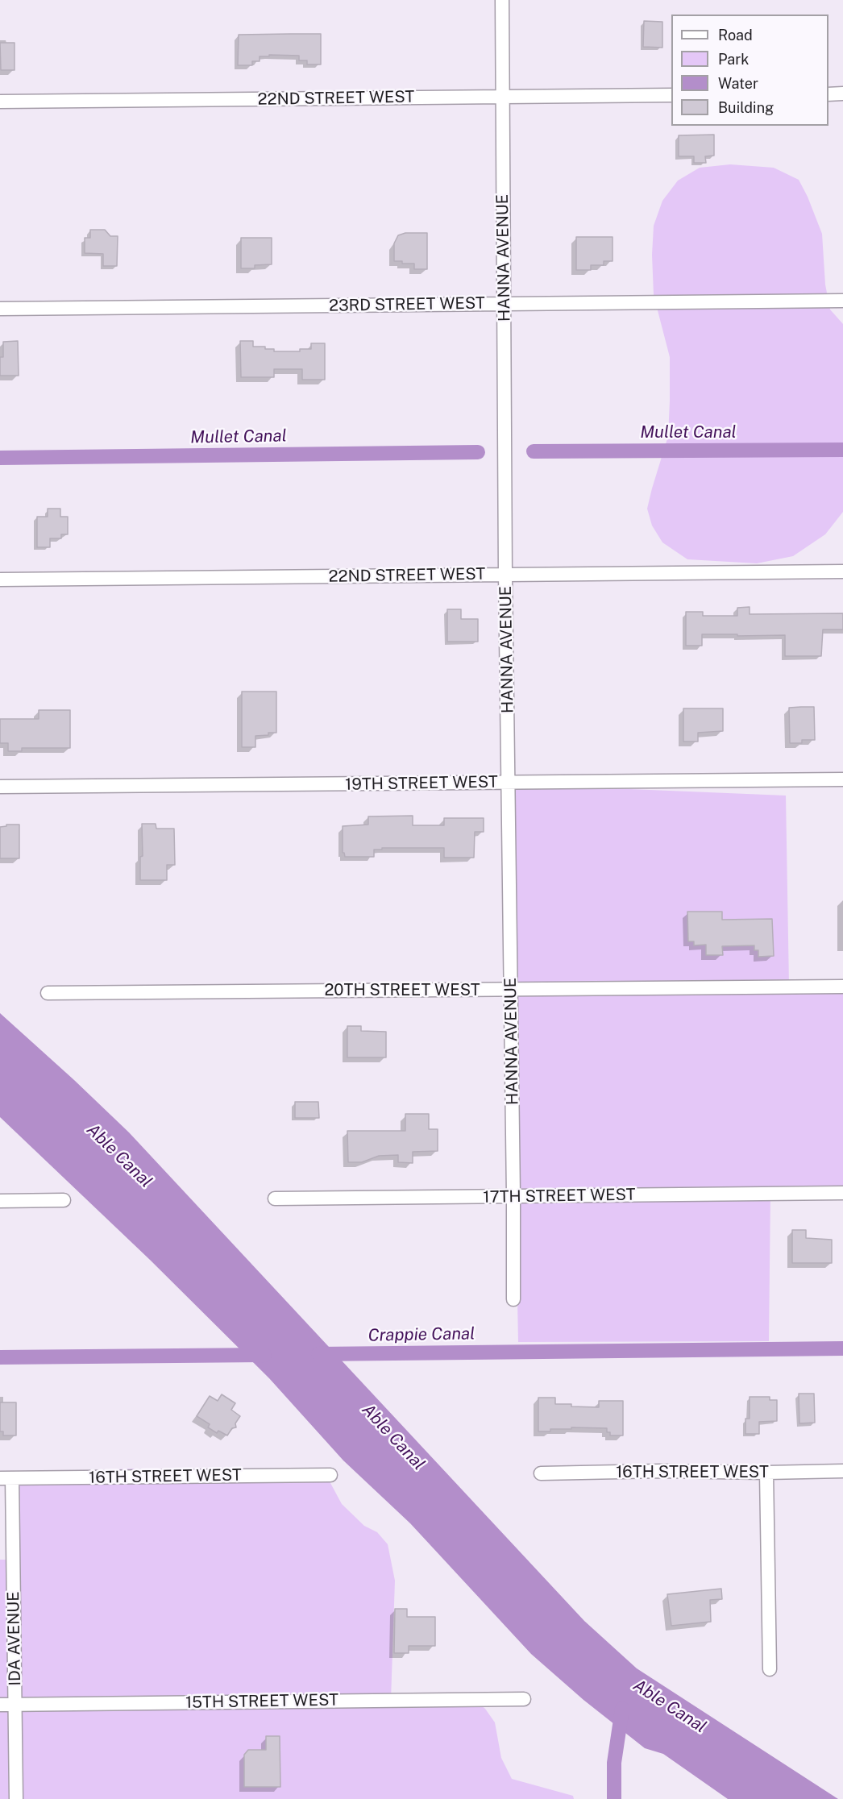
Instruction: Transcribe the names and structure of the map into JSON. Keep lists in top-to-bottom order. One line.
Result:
{"streets":{"street":["22ND STREET WEST","HANNA AVENUE","23RD STREET WEST","19TH STREET WEST","20TH STREET WEST","17TH STREET WEST","16TH STREET WEST","IDA AVENUE","15TH STREET WEST"]},"crossings":[["22ND STREET WEST","HANNA AVENUE"],["HANNA AVENUE","23RD STREET WEST"],["HANNA AVENUE","19TH STREET WEST"],["HANNA AVENUE","20TH STREET WEST"],["HANNA AVENUE","17TH STREET WEST"],["16TH STREET WEST","IDA AVENUE"],["IDA AVENUE","15TH STREET WEST"]],"water":["Mullet Canal","Able Canal","Crappie Canal"],"legend":["Road","Park","Water","Building"]}
